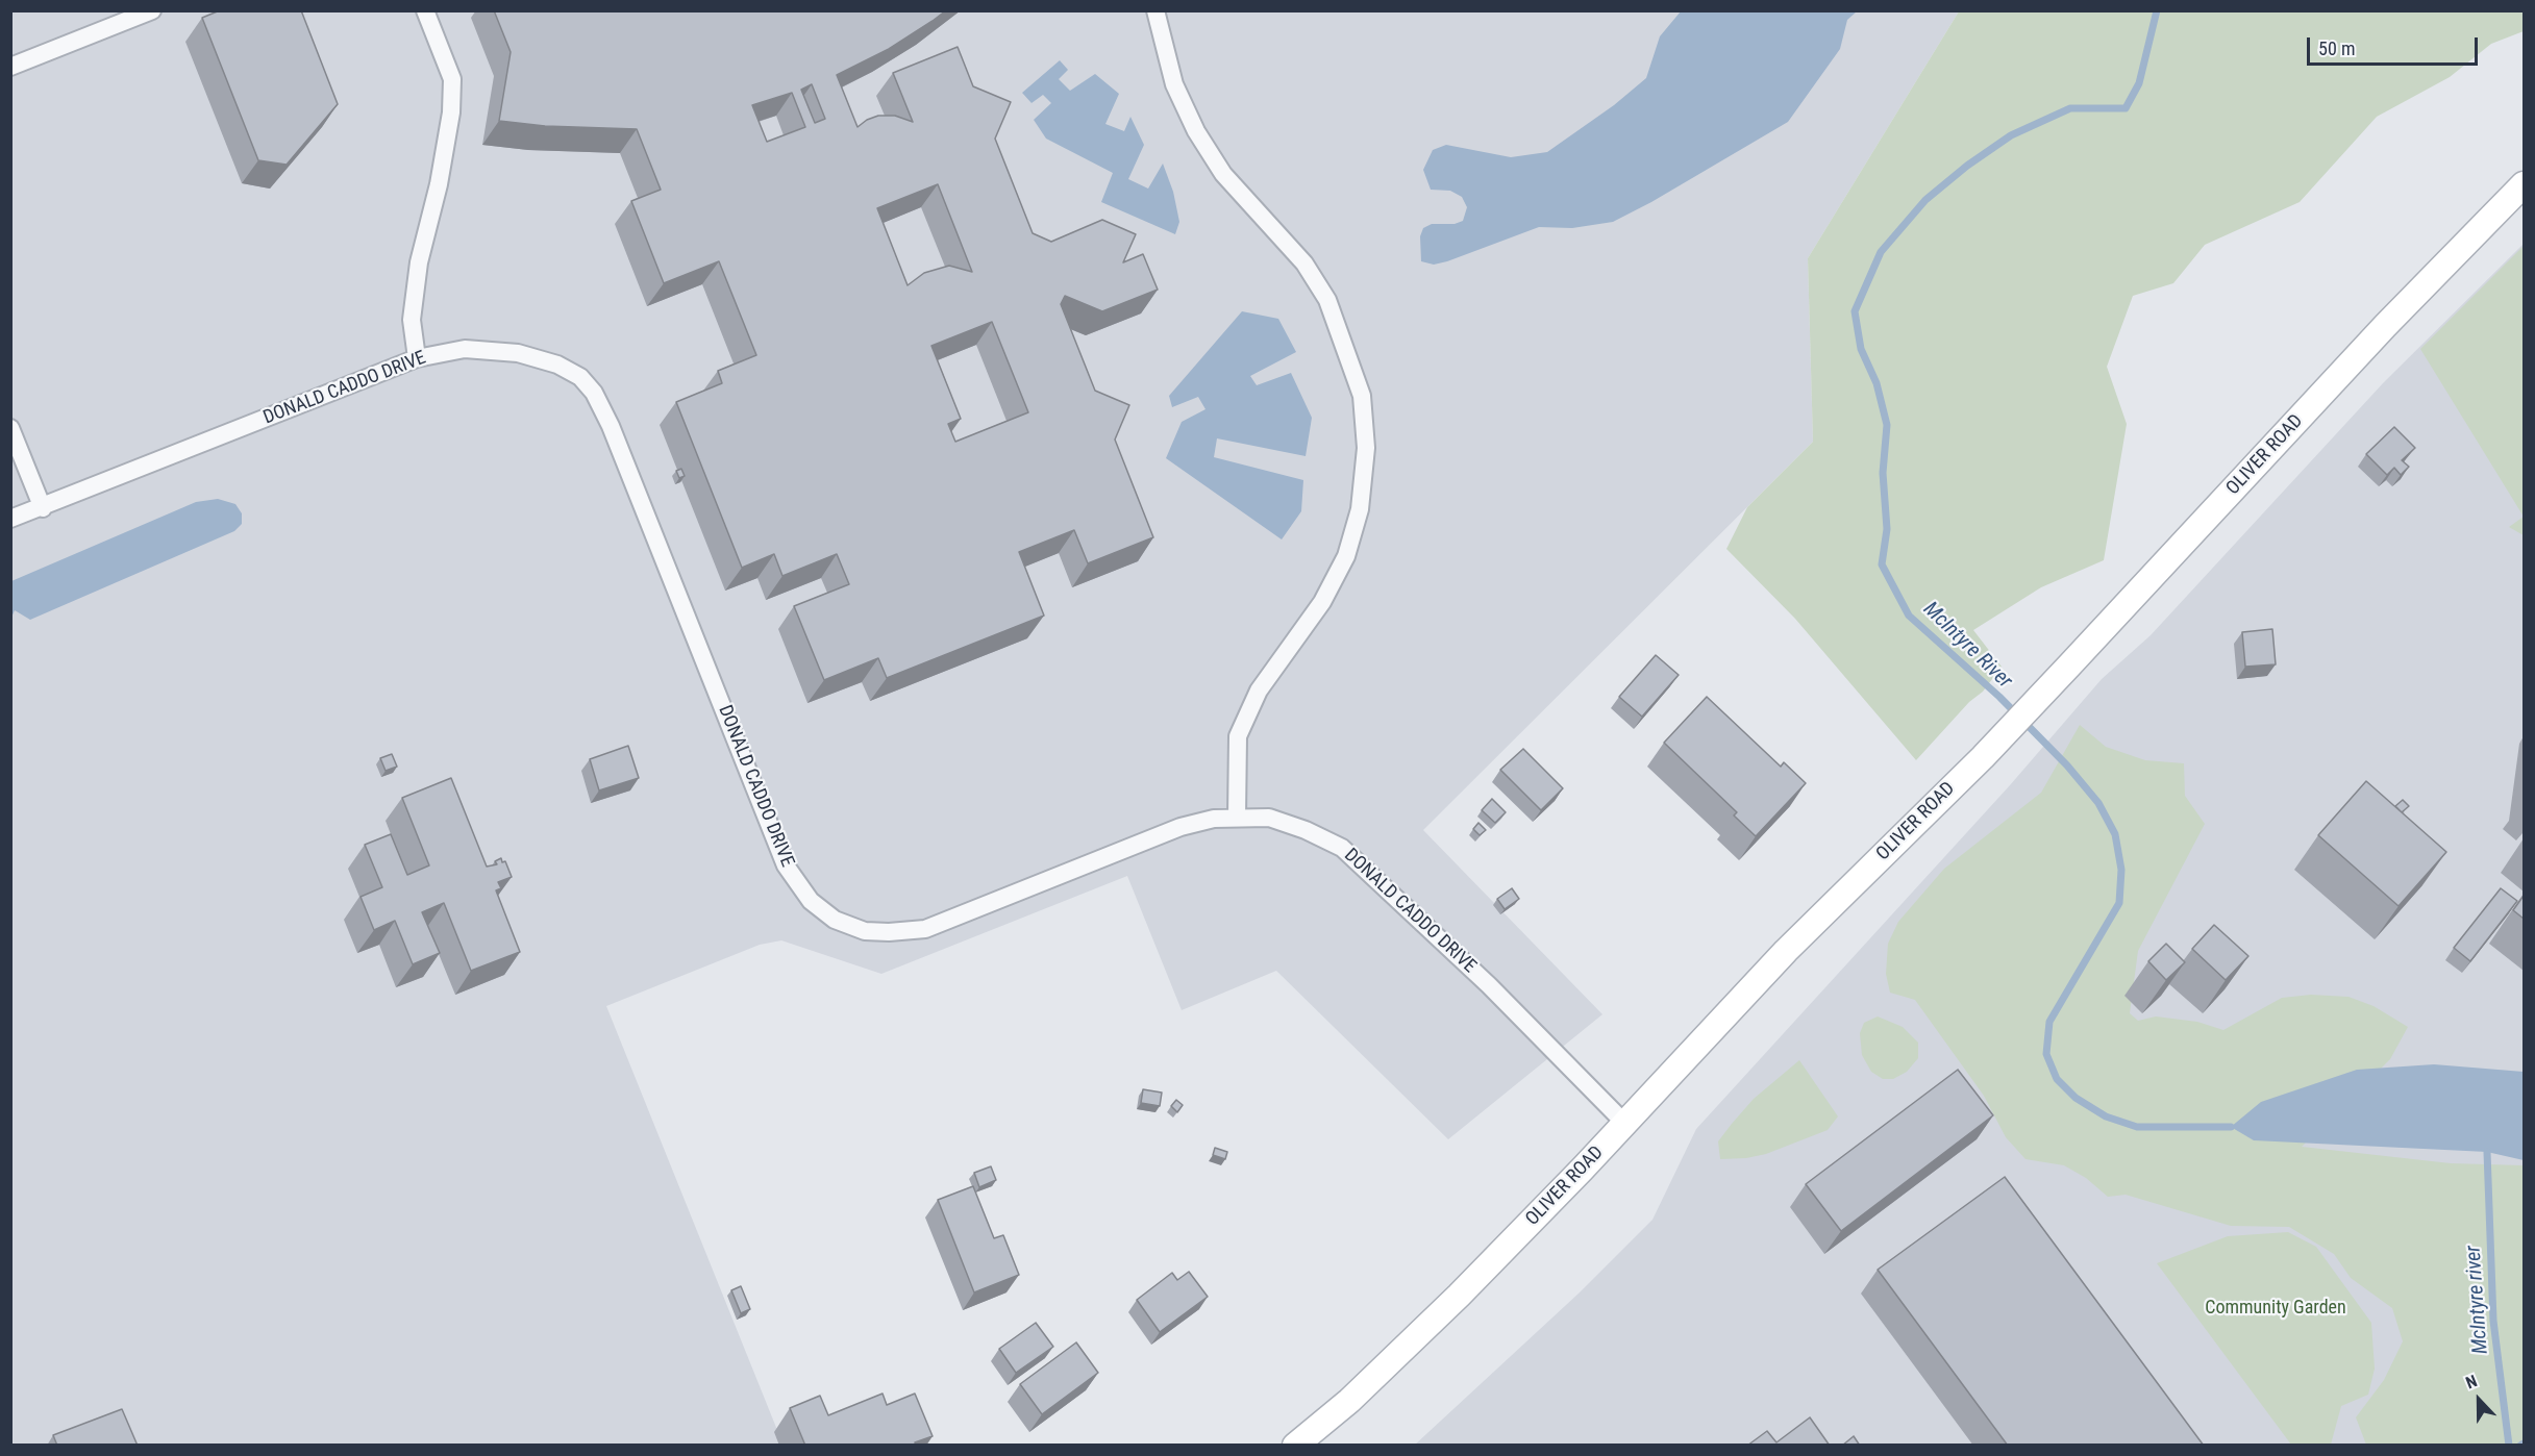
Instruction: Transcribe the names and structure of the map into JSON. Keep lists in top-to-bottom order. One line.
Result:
{"streets":{"main road":["OLIVER ROAD"],"street":["DONALD CADDO DRIVE"]},"crossings":[["DONALD CADDO DRIVE","OLIVER ROAD"]],"water":["McIntyre River","McIntyre river"],"parks":["Community Garden"],"scale_bar":"50 m","north":"top"}
